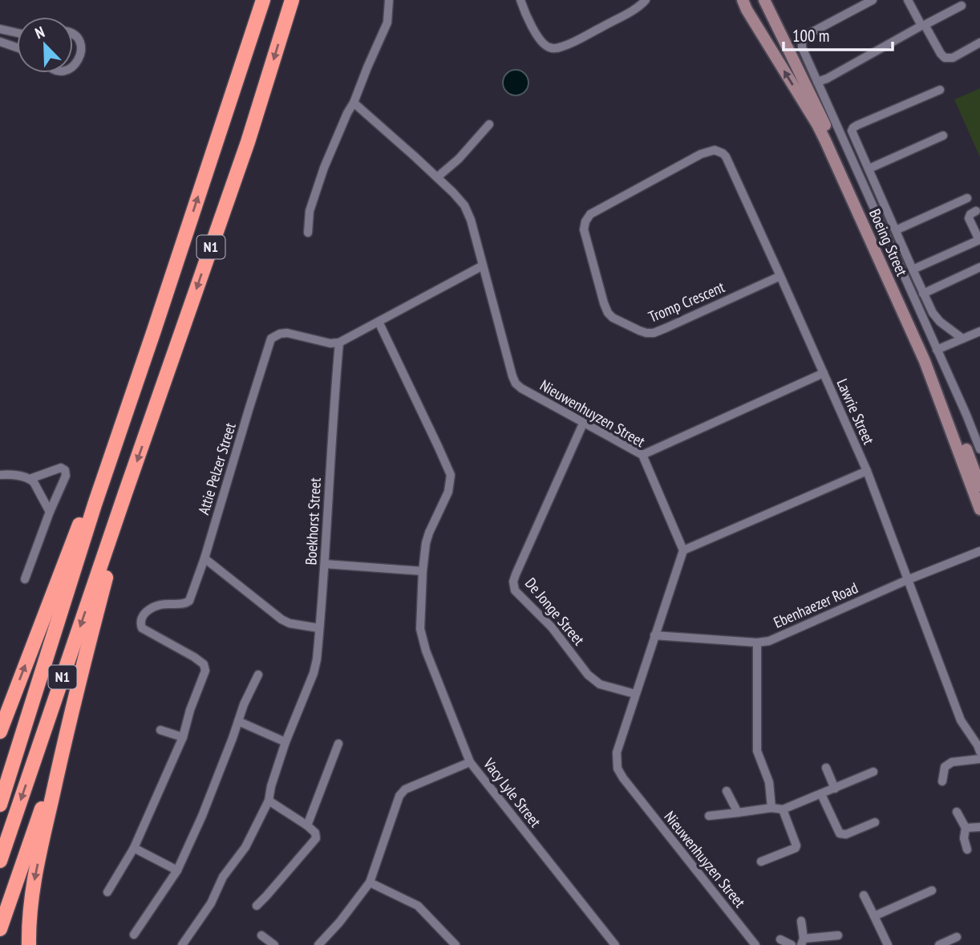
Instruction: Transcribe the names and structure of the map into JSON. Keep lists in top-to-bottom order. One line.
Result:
{"streets":{"highway":["N1"],"main road":["Boeing Street"],"street":["Tromp Crescent","Lawrie Street","Nieuwenhuyzen Street","Attie Pelzer Street","Boekhorst Street","Ebenhaezer Road","De Jonge Street","Vacy Lyle Street"]},"crossings":[["Tromp Crescent","Lawrie Street"],["Lawrie Street","Ebenhaezer Road"],["Nieuwenhuyzen Street","Ebenhaezer Road"],["Nieuwenhuyzen Street","De Jonge Street"],["Attie Pelzer Street","Boekhorst Street"]],"scale_bar":"100 m","north":"top left"}
